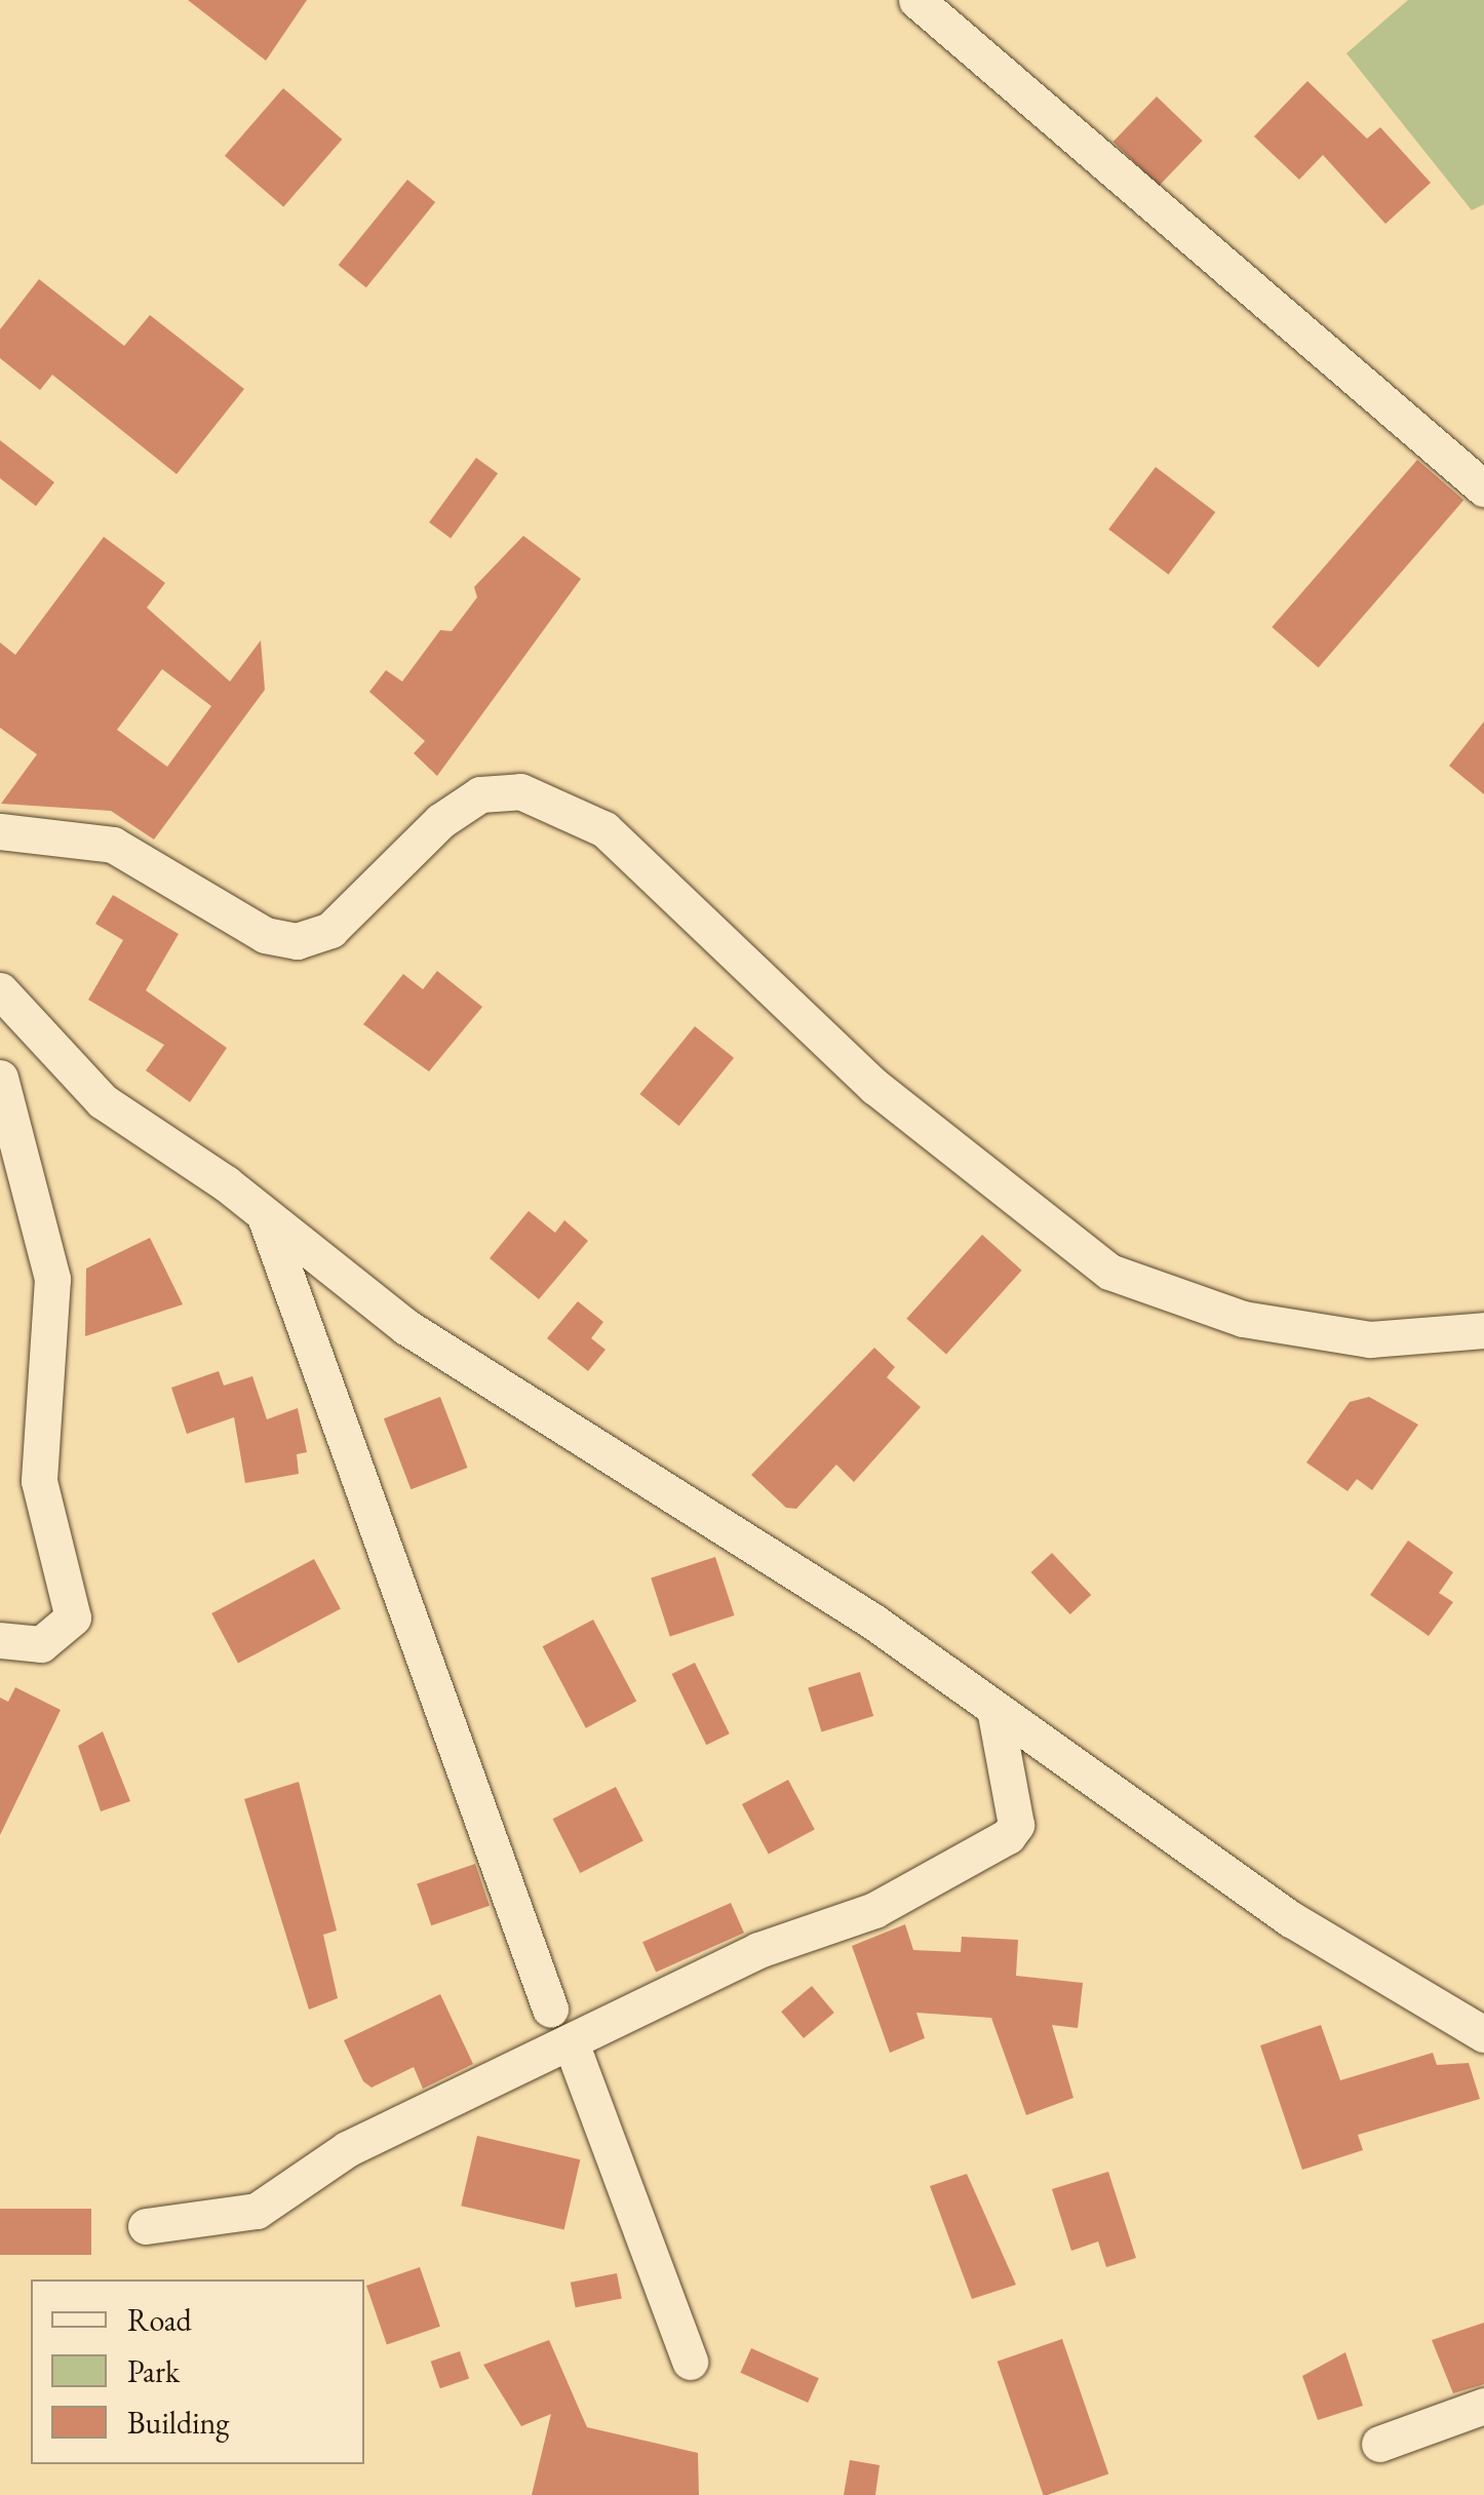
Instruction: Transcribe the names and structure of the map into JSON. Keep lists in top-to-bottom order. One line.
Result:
{"legend":["Road","Park","Building"]}
